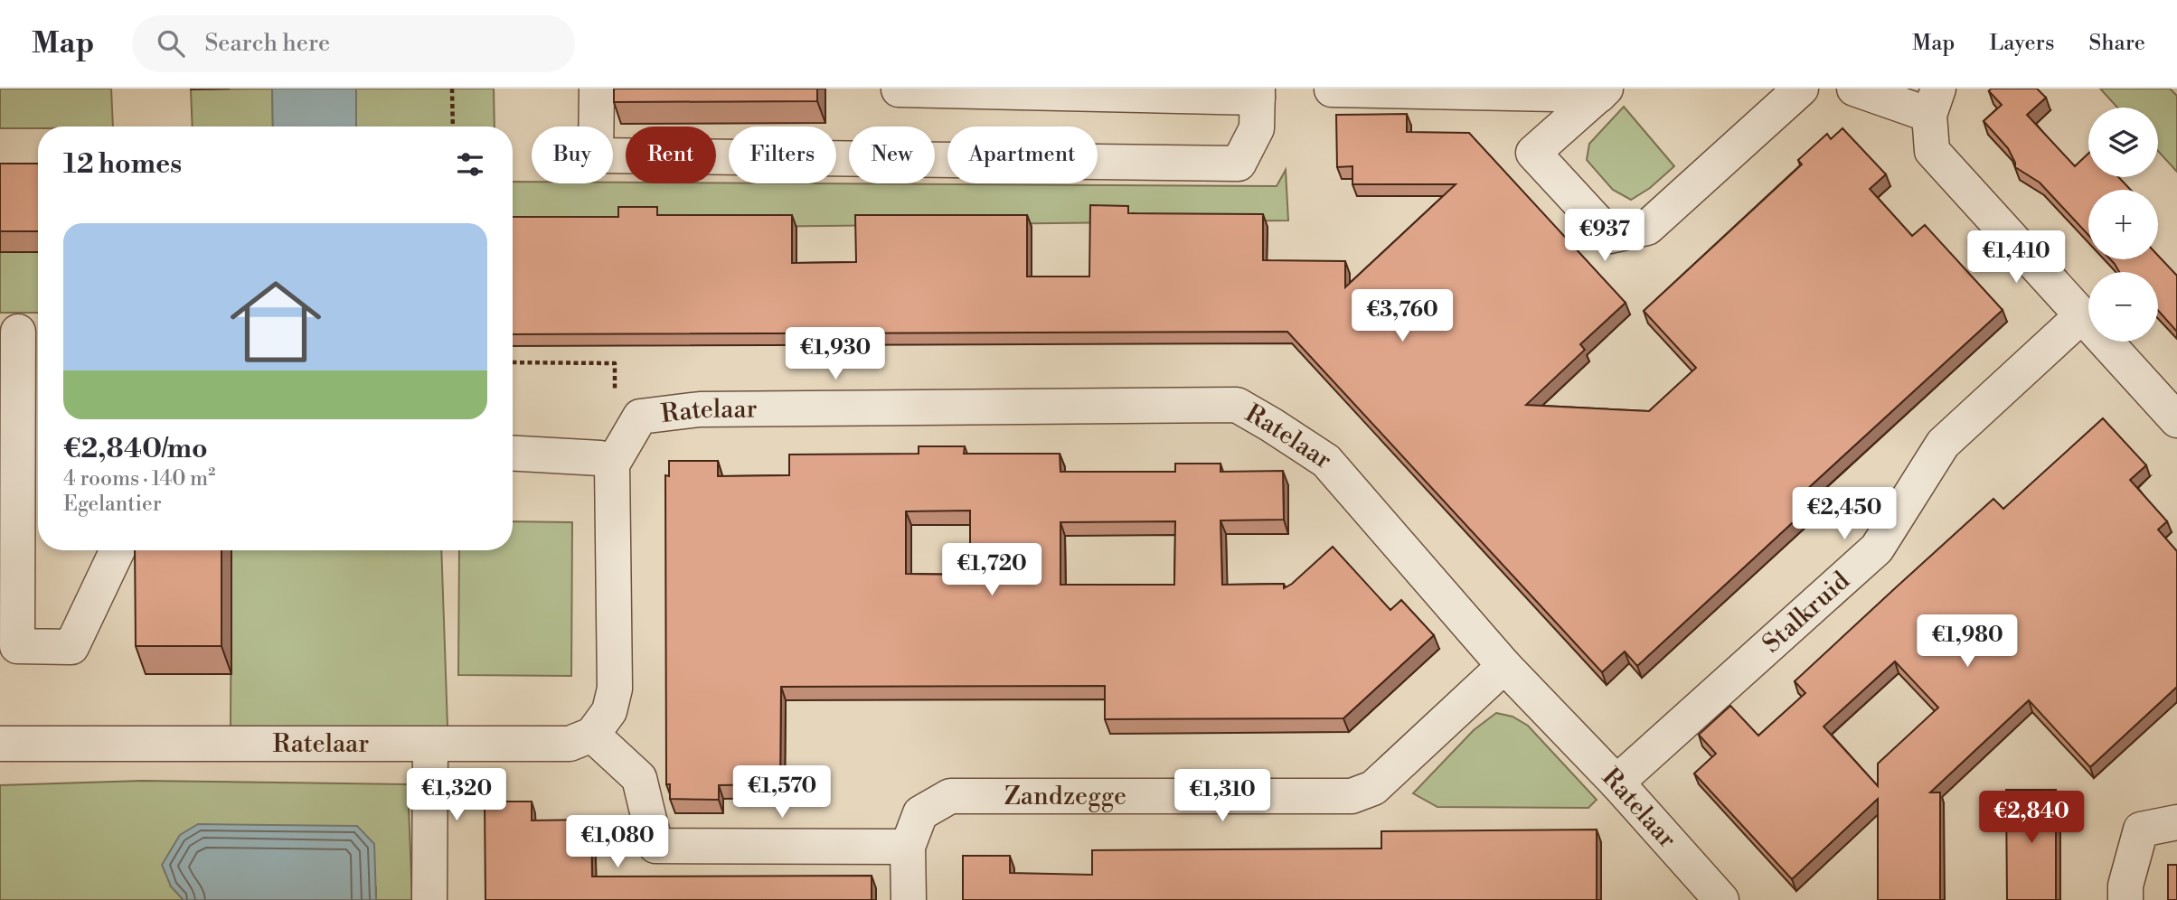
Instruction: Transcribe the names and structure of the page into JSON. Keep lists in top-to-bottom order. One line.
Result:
{"streets":{"street":["Ratelaar","Stalkruid","Zandzegge"]},"crossings":[["Ratelaar","Stalkruid"],["Ratelaar","Zandzegge"]],"page":{"header":"Map","search":"Search here","nav":["Map","Layers","Share"],"map_buttons":["+","−"],"chip":["Buy","Rent","Filters","New","Apartment"],"heading":"12 homes","list":[{"name":"€2,840/mo","note":"4 rooms · 140 m² · Egelantier"}],"price":["€937","€1,410","€3,760","€1,930","€2,450","€1,720","€1,980","€1,570","€1,320","€1,310","€2,840","€1,080"]}}
